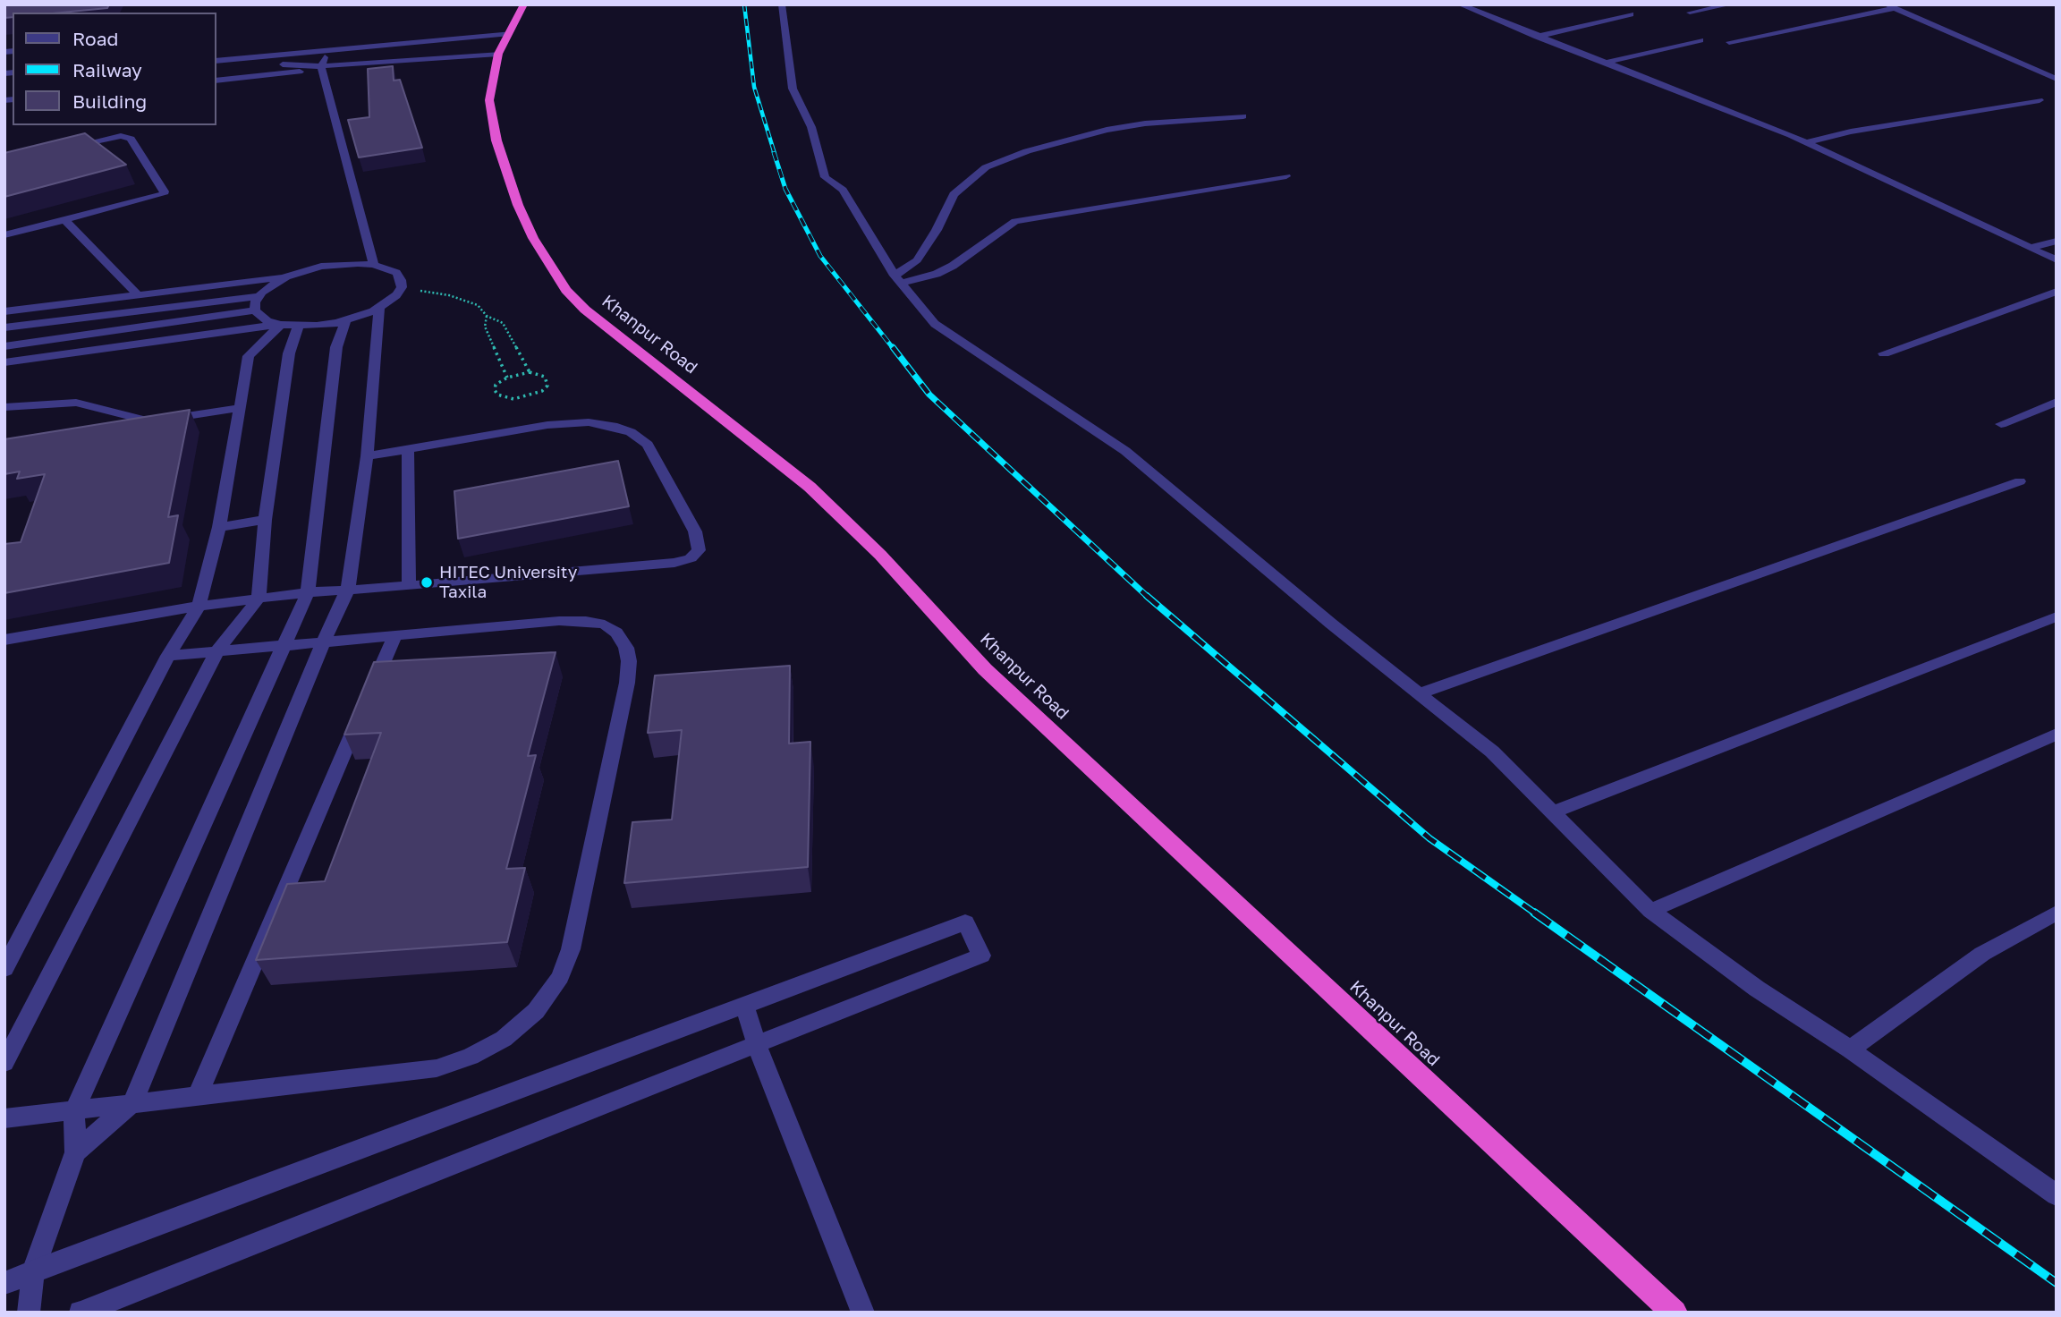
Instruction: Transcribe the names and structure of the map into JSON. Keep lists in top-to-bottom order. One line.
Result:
{"streets":{"highway":["Khanpur Road"]},"places":["HITEC University Taxila"],"legend":["Road","Railway","Building"]}
